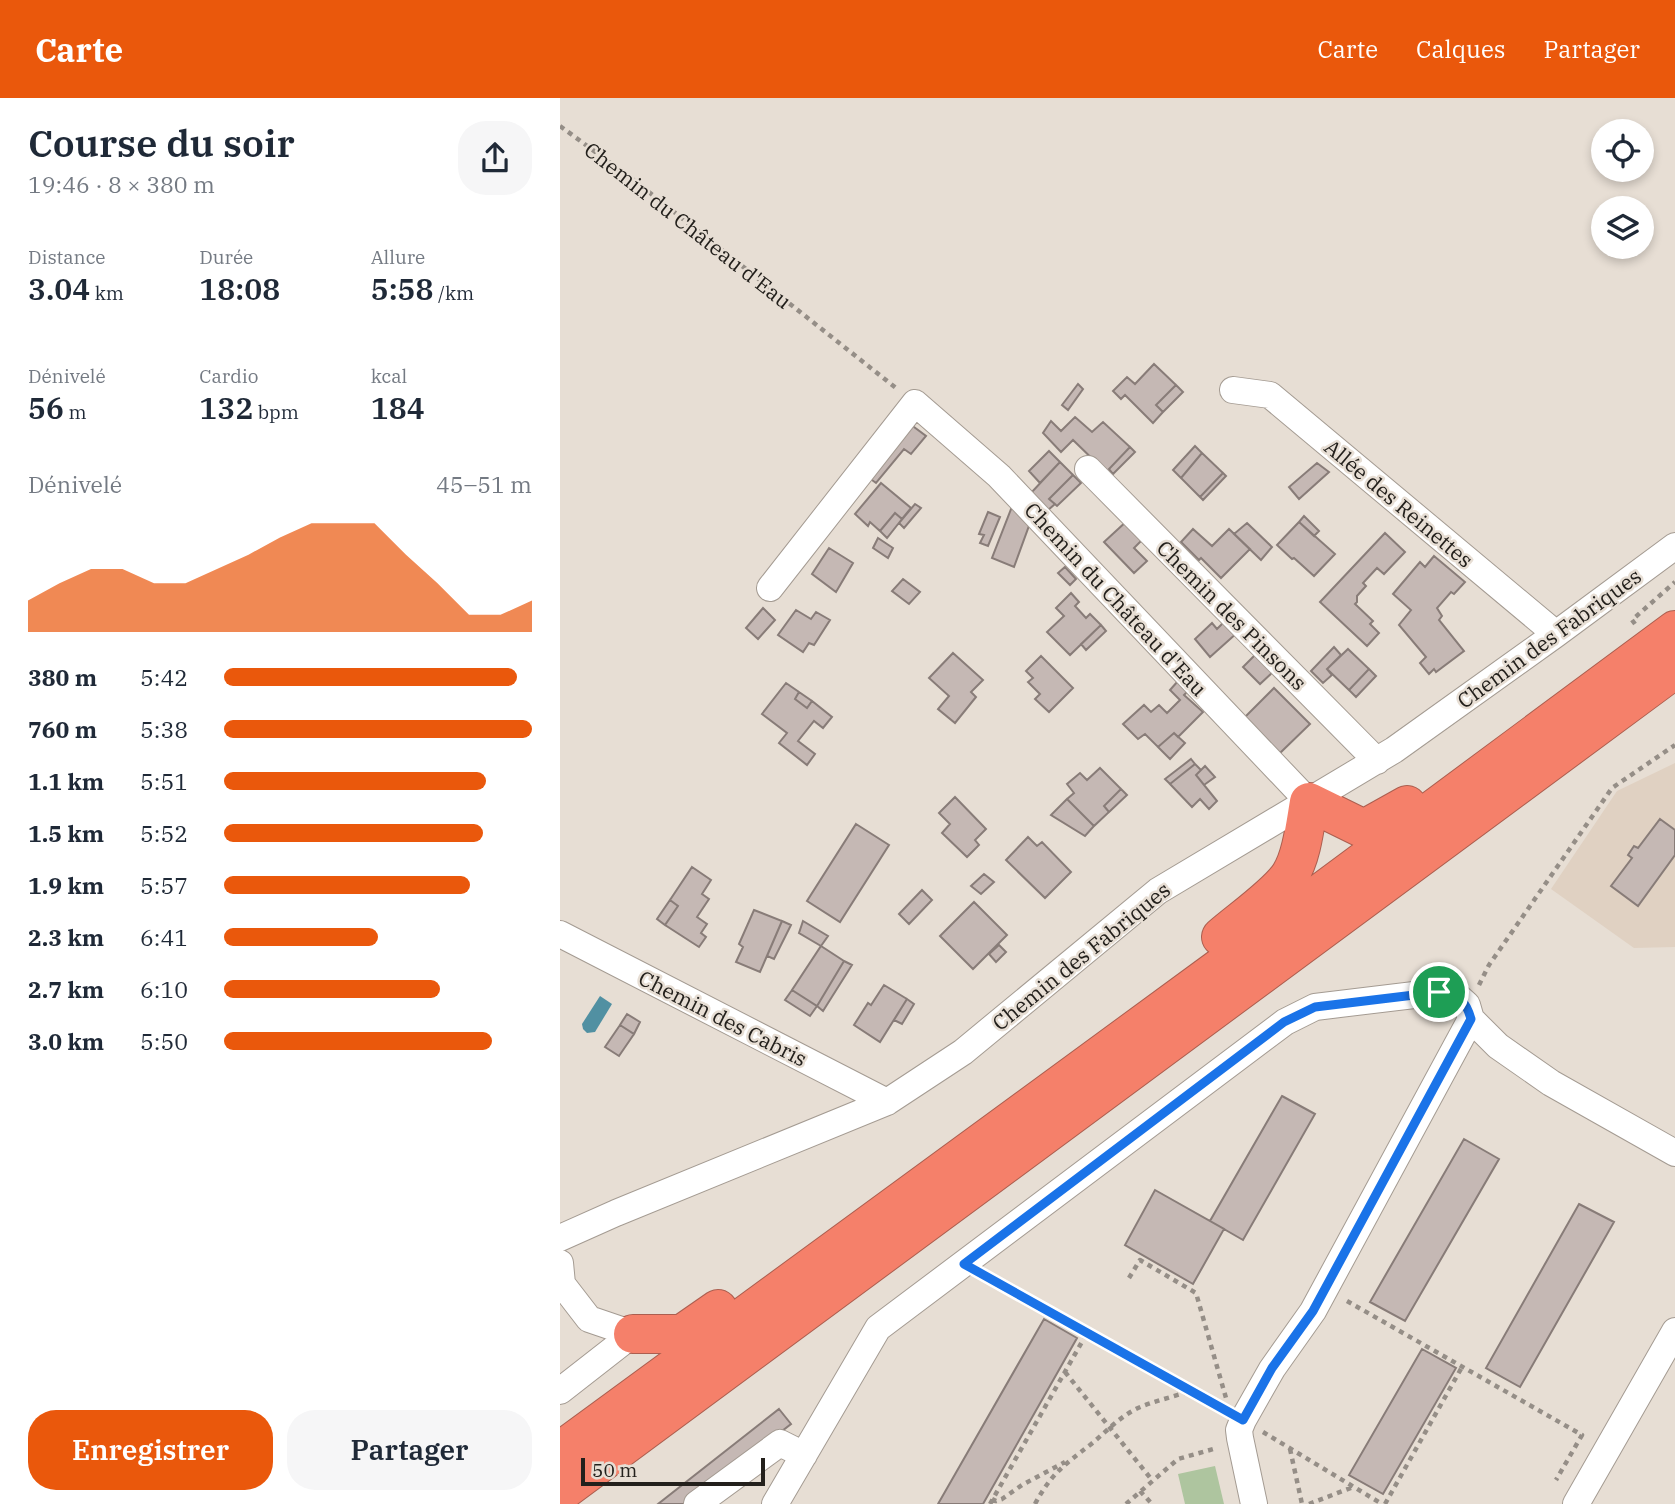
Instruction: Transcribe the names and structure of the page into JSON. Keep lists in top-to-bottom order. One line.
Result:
{"streets":{"street":["Chemin du Château d'Eau","Allée des Reinettes","Chemin des Pinsons","Chemin des Fabriques","Chemin des Cabris"]},"crossings":[["Chemin du Château d'Eau","Chemin des Fabriques"],["Allée des Reinettes","Chemin des Fabriques"],["Chemin des Pinsons","Chemin des Fabriques"],["Chemin des Fabriques","Chemin des Cabris"]],"scale_bar":"50 m","page":{"header":"Carte","nav":["Carte","Calques","Partager"],"heading":["Course du soir","19:46 · 8 × 380 m"],"stats":[["Distance","3.04 km"],["Durée","18:08"],["Allure","5:58 /km"],["Dénivelé","56 m"],["Cardio","132 bpm"],["kcal","184"]],"chart":["Dénivelé","45–51 m"],"list":[{"name":"380 m","note":"5:42"},{"name":"760 m","note":"5:38"},{"name":"1.1 km","note":"5:51"},{"name":"1.5 km","note":"5:52"},{"name":"1.9 km","note":"5:57"},{"name":"2.3 km","note":"6:41"},{"name":"2.7 km","note":"6:10"},{"name":"3.0 km","note":"5:50"}],"buttons":["Enregistrer","Partager"],"scale":"50 m"}}
